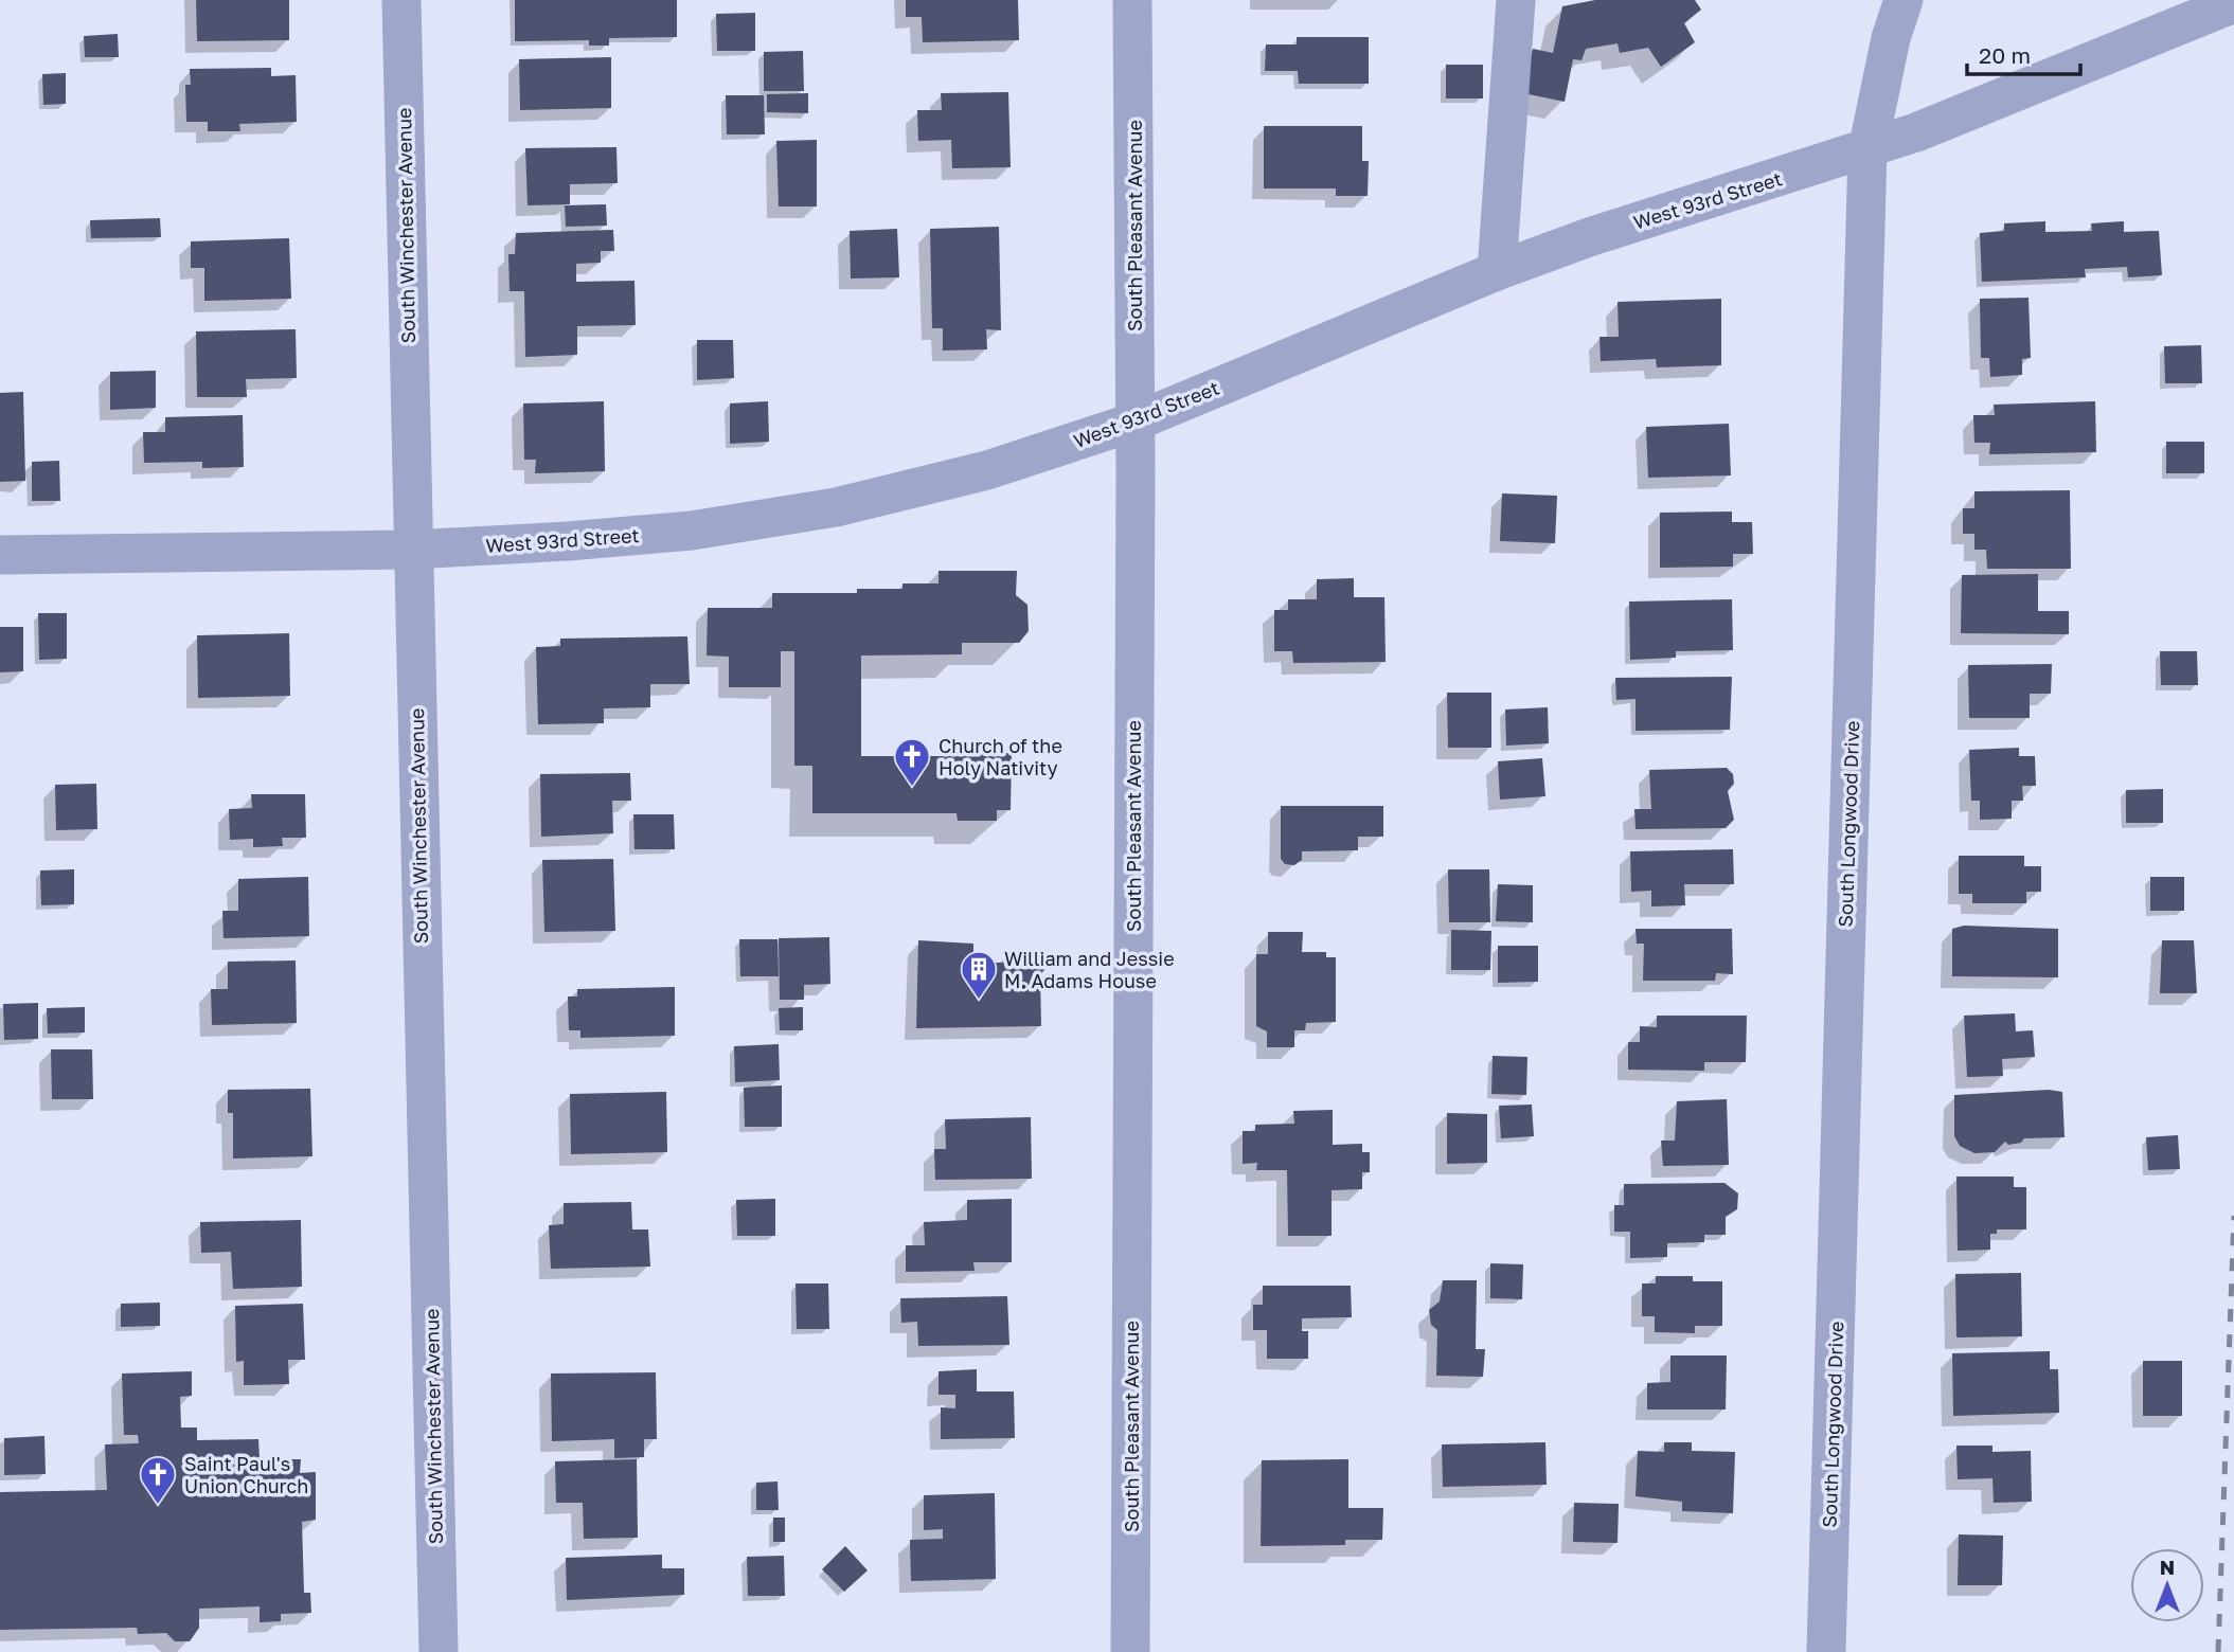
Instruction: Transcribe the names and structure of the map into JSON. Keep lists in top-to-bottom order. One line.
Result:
{"streets":{"street":["West 93rd Street","South Winchester Avenue","South Pleasant Avenue","South Longwood Drive"]},"crossings":[["West 93rd Street","South Winchester Avenue"],["West 93rd Street","South Pleasant Avenue"],["West 93rd Street","South Longwood Drive"]],"places":{"church":["Church of the Holy Nativity","Saint Paul's Union Church"],"building":["William and Jessie M. Adams House"]},"scale_bar":"20 m","north":"top"}
